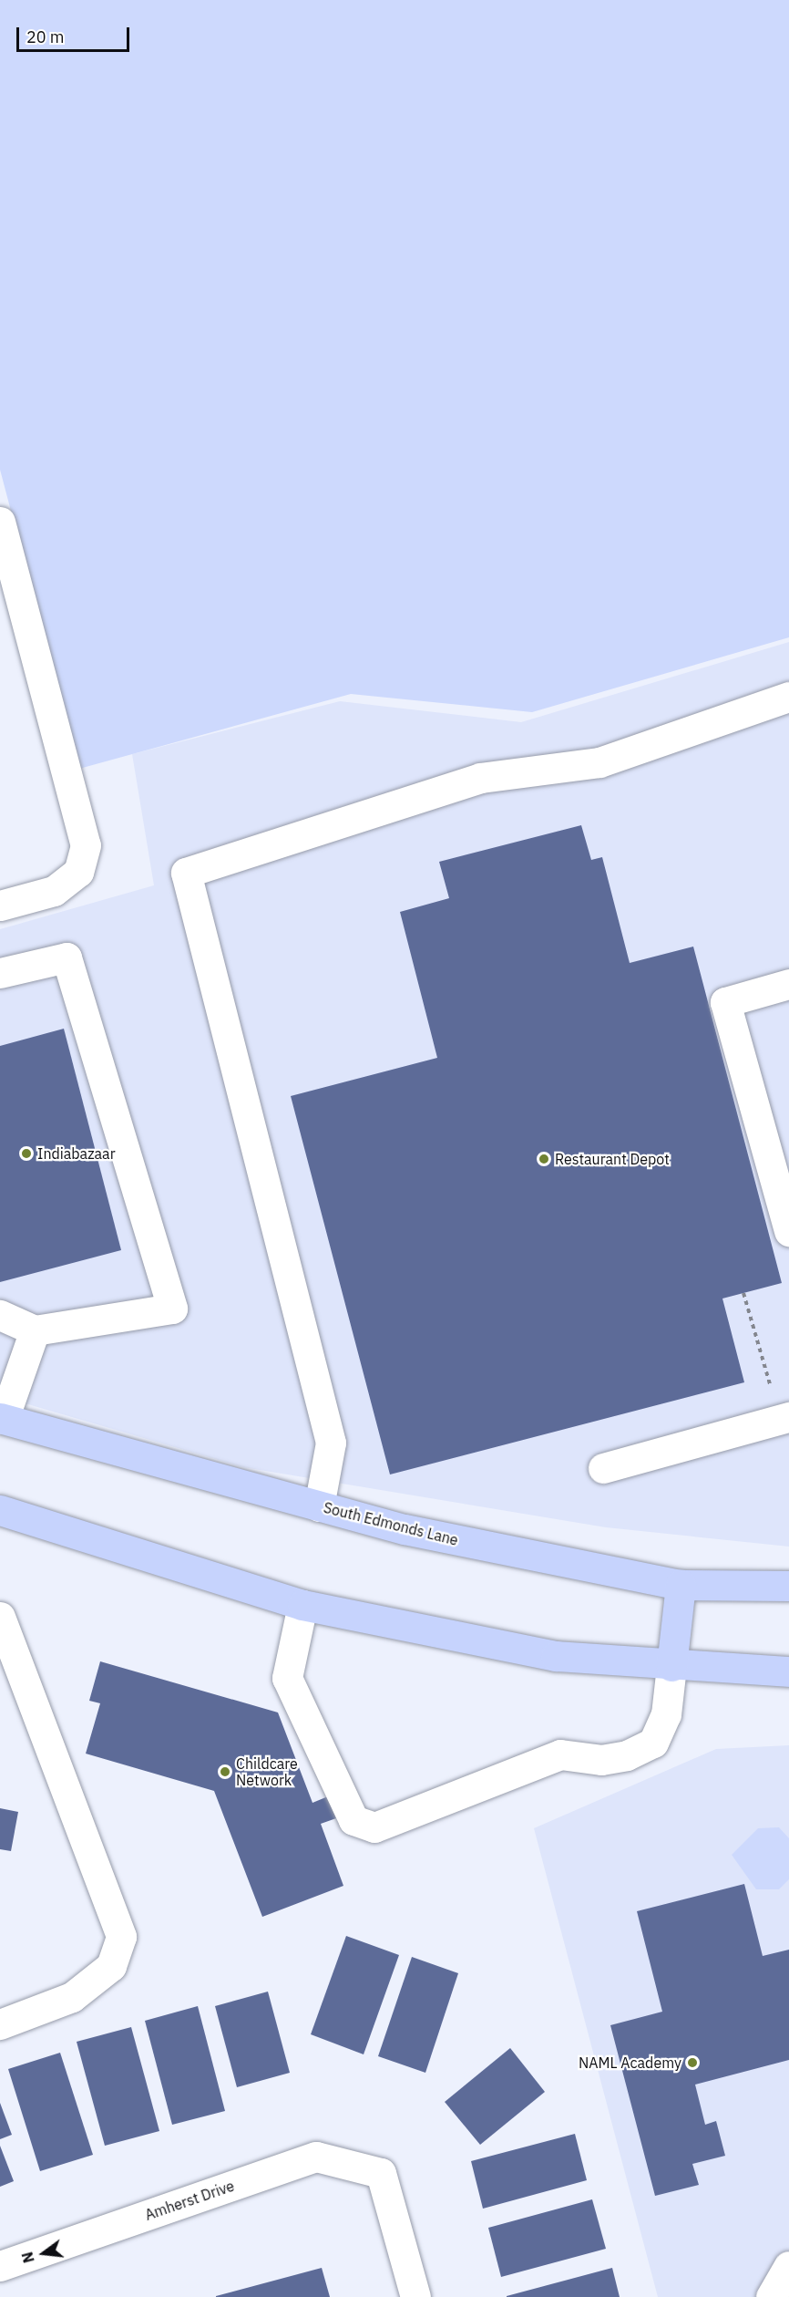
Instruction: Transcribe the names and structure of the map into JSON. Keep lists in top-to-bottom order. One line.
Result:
{"streets":{"main road":["South Edmonds Lane"],"street":["Amherst Drive"]},"places":["Indiabazaar","Restaurant Depot","Childcare Network","NAML Academy"],"scale_bar":"20 m","north":"left"}
